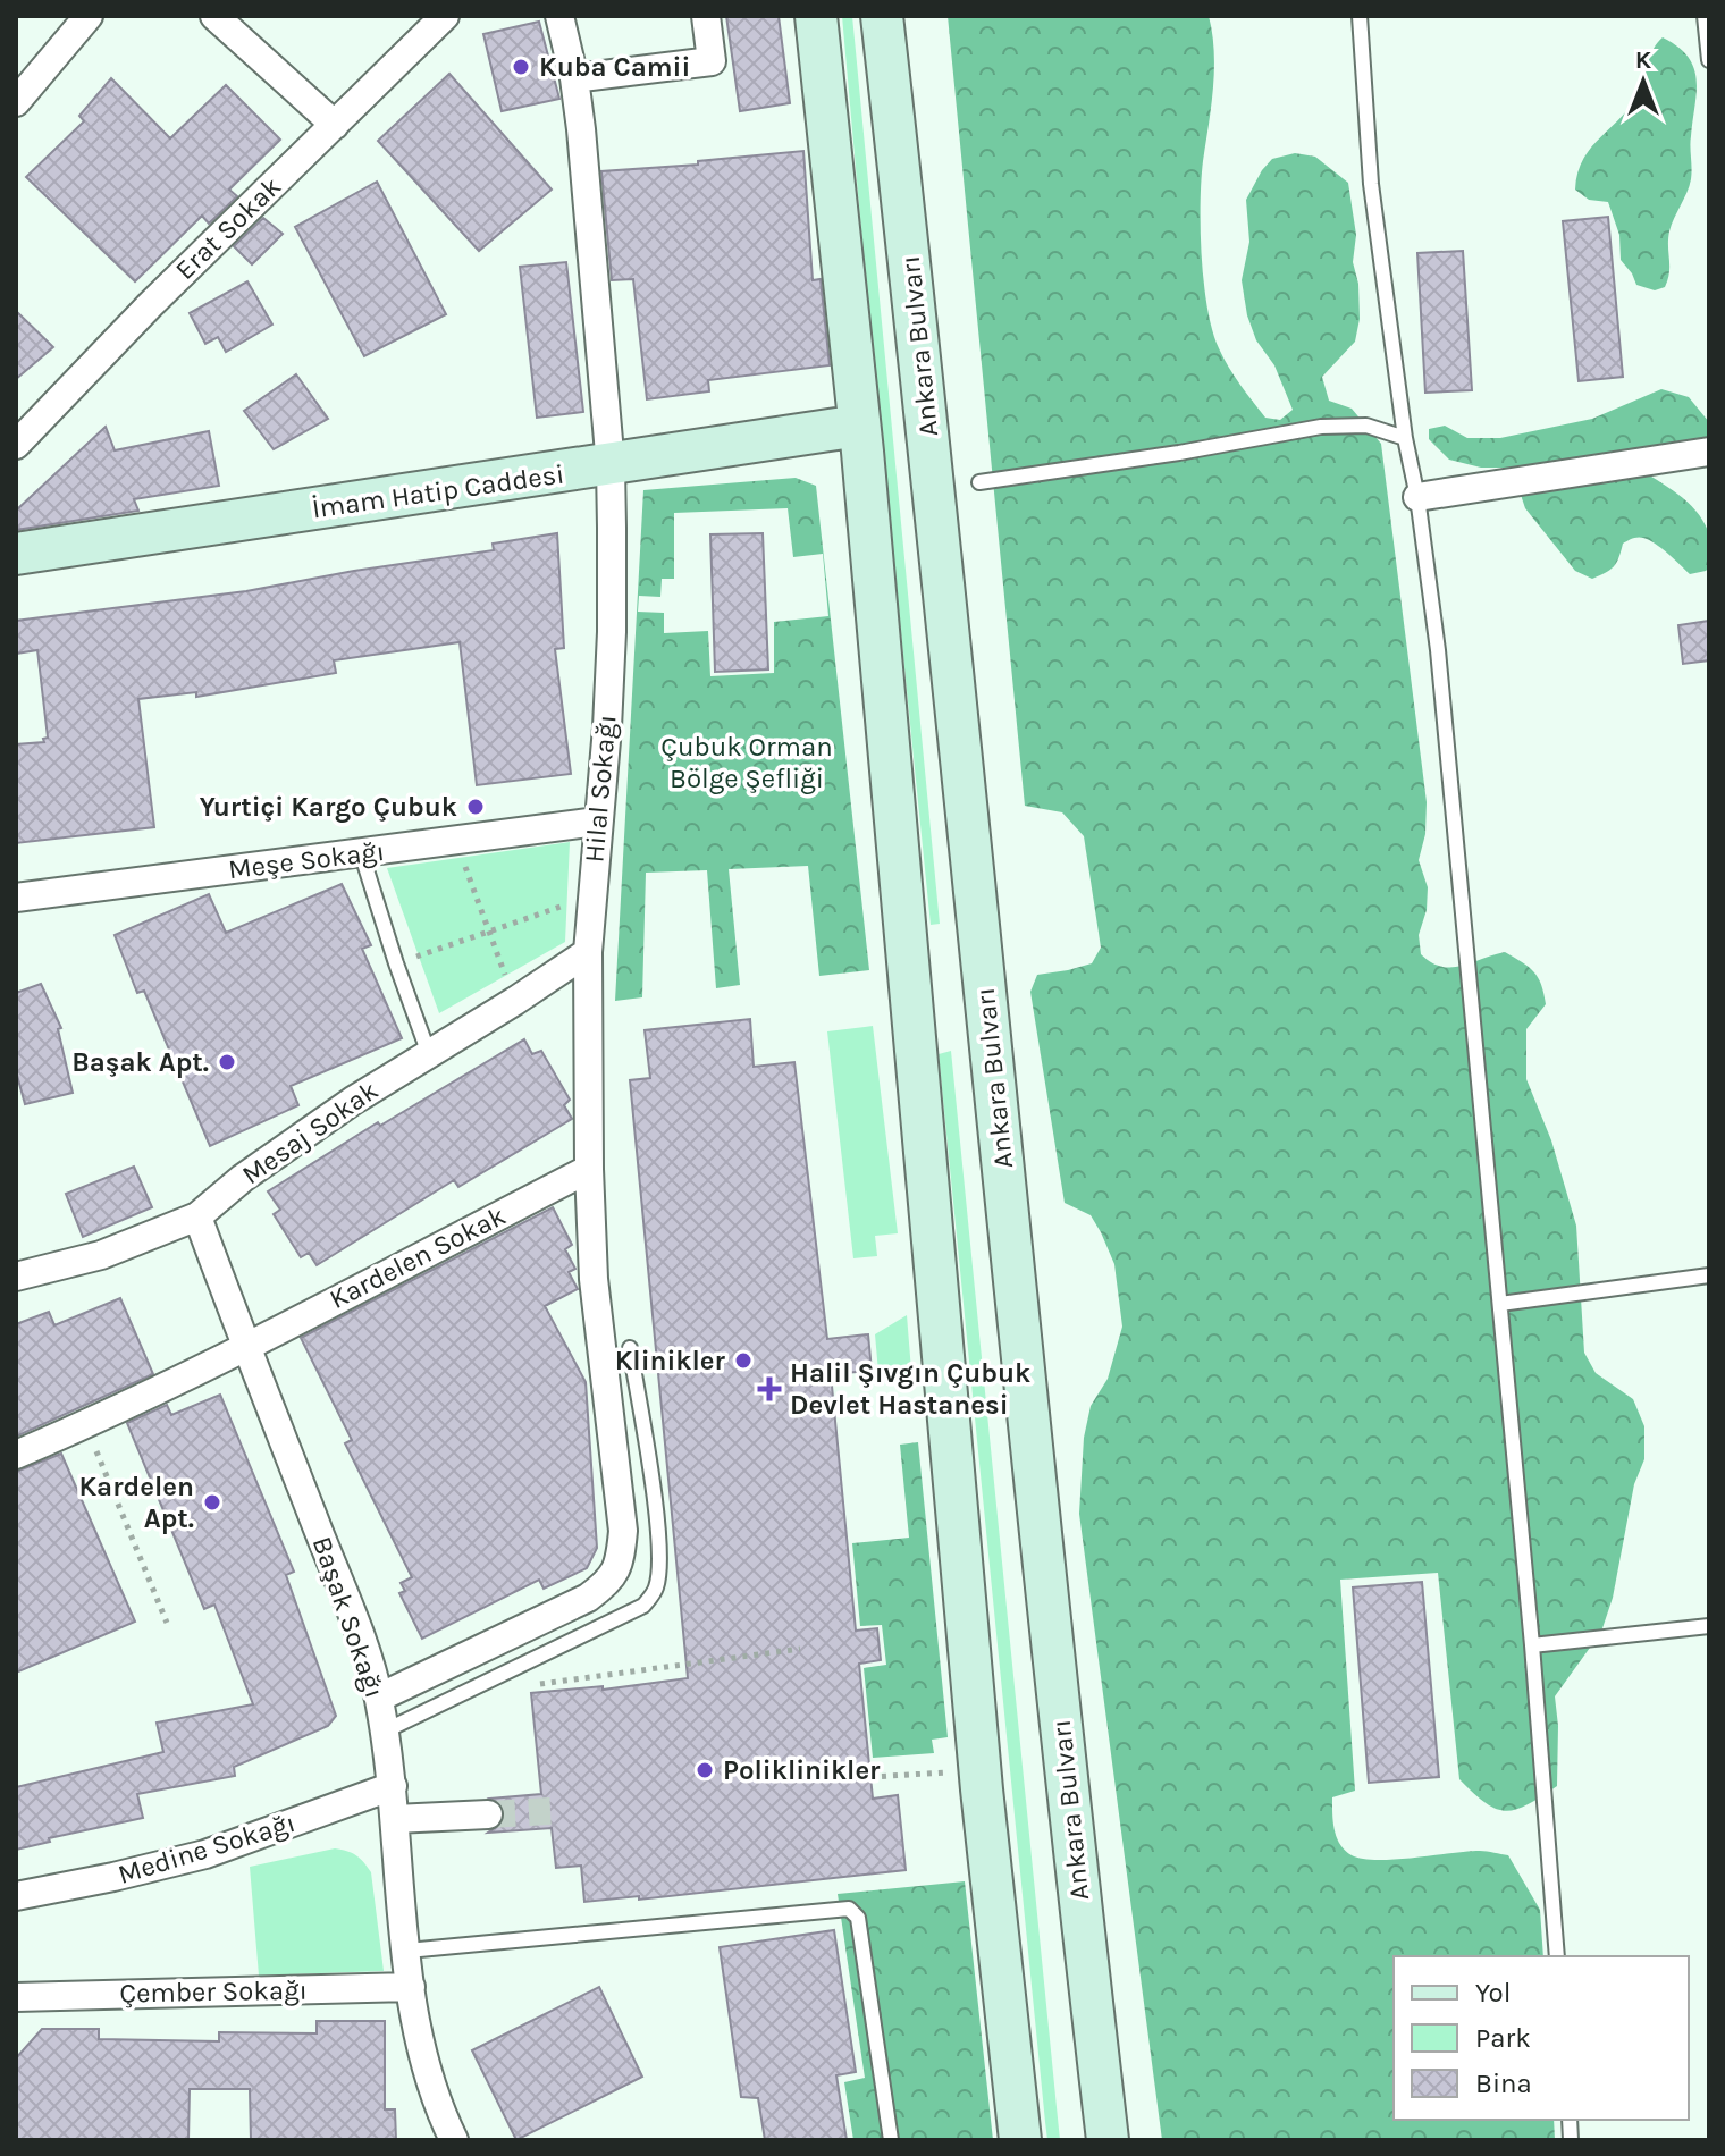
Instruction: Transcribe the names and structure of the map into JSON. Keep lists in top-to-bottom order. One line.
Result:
{"streets":{"main road":["Ankara Bulvarı","İmam Hatip Caddesi"],"street":["Erat Sokak","Hilal Sokağı","Meşe Sokağı","Mesaj Sokak","Kardelen Sokak","Başak Sokağı","Medine Sokağı","Çember Sokağı"]},"crossings":[["İmam Hatip Caddesi","Hilal Sokağı"],["Hilal Sokağı","Meşe Sokağı"],["Hilal Sokağı","Mesaj Sokak"],["Hilal Sokağı","Kardelen Sokak"],["Hilal Sokağı","Başak Sokağı"],["Mesaj Sokak","Başak Sokağı"],["Kardelen Sokak","Başak Sokağı"],["Başak Sokağı","Medine Sokağı"],["Başak Sokağı","Çember Sokağı"]],"parks":["Çubuk Orman Bölge Şefliği"],"places":{"other":["Kuba Camii","Yurtiçi Kargo Çubuk","Başak Apt.","Klinikler","Kardelen Apt.","Poliklinikler"],"health":["Halil Şıvgın Çubuk Devlet Hastanesi"]},"legend":["Yol","Park","Bina"],"north":"top"}
